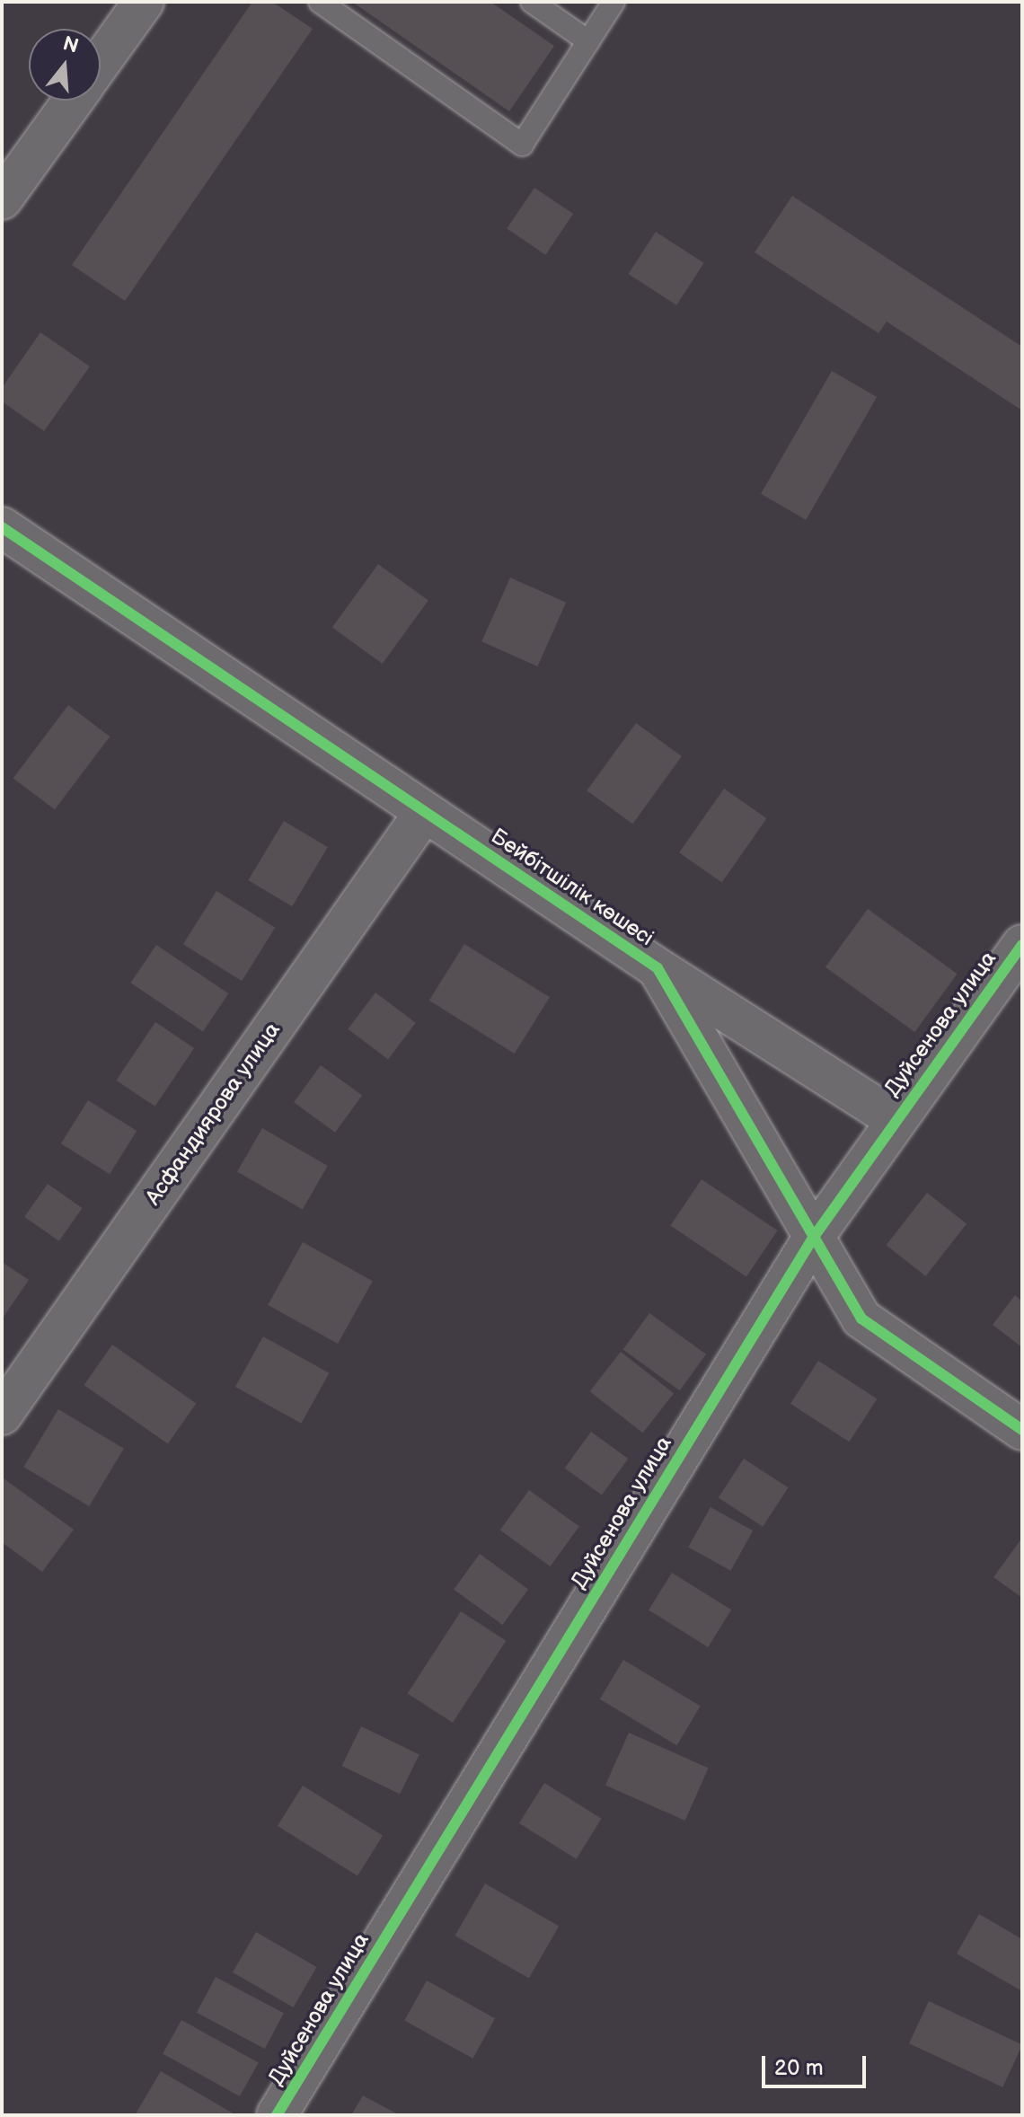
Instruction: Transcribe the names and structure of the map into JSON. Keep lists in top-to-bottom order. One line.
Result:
{"streets":{"street":["Бейбітшілік көшесі","Дуйсенова улица","Асфандиярова улица"]},"crossings":[["Бейбітшілік көшесі","Дуйсенова улица"],["Бейбітшілік көшесі","Асфандиярова улица"]],"scale_bar":"20 m","north":"top"}
